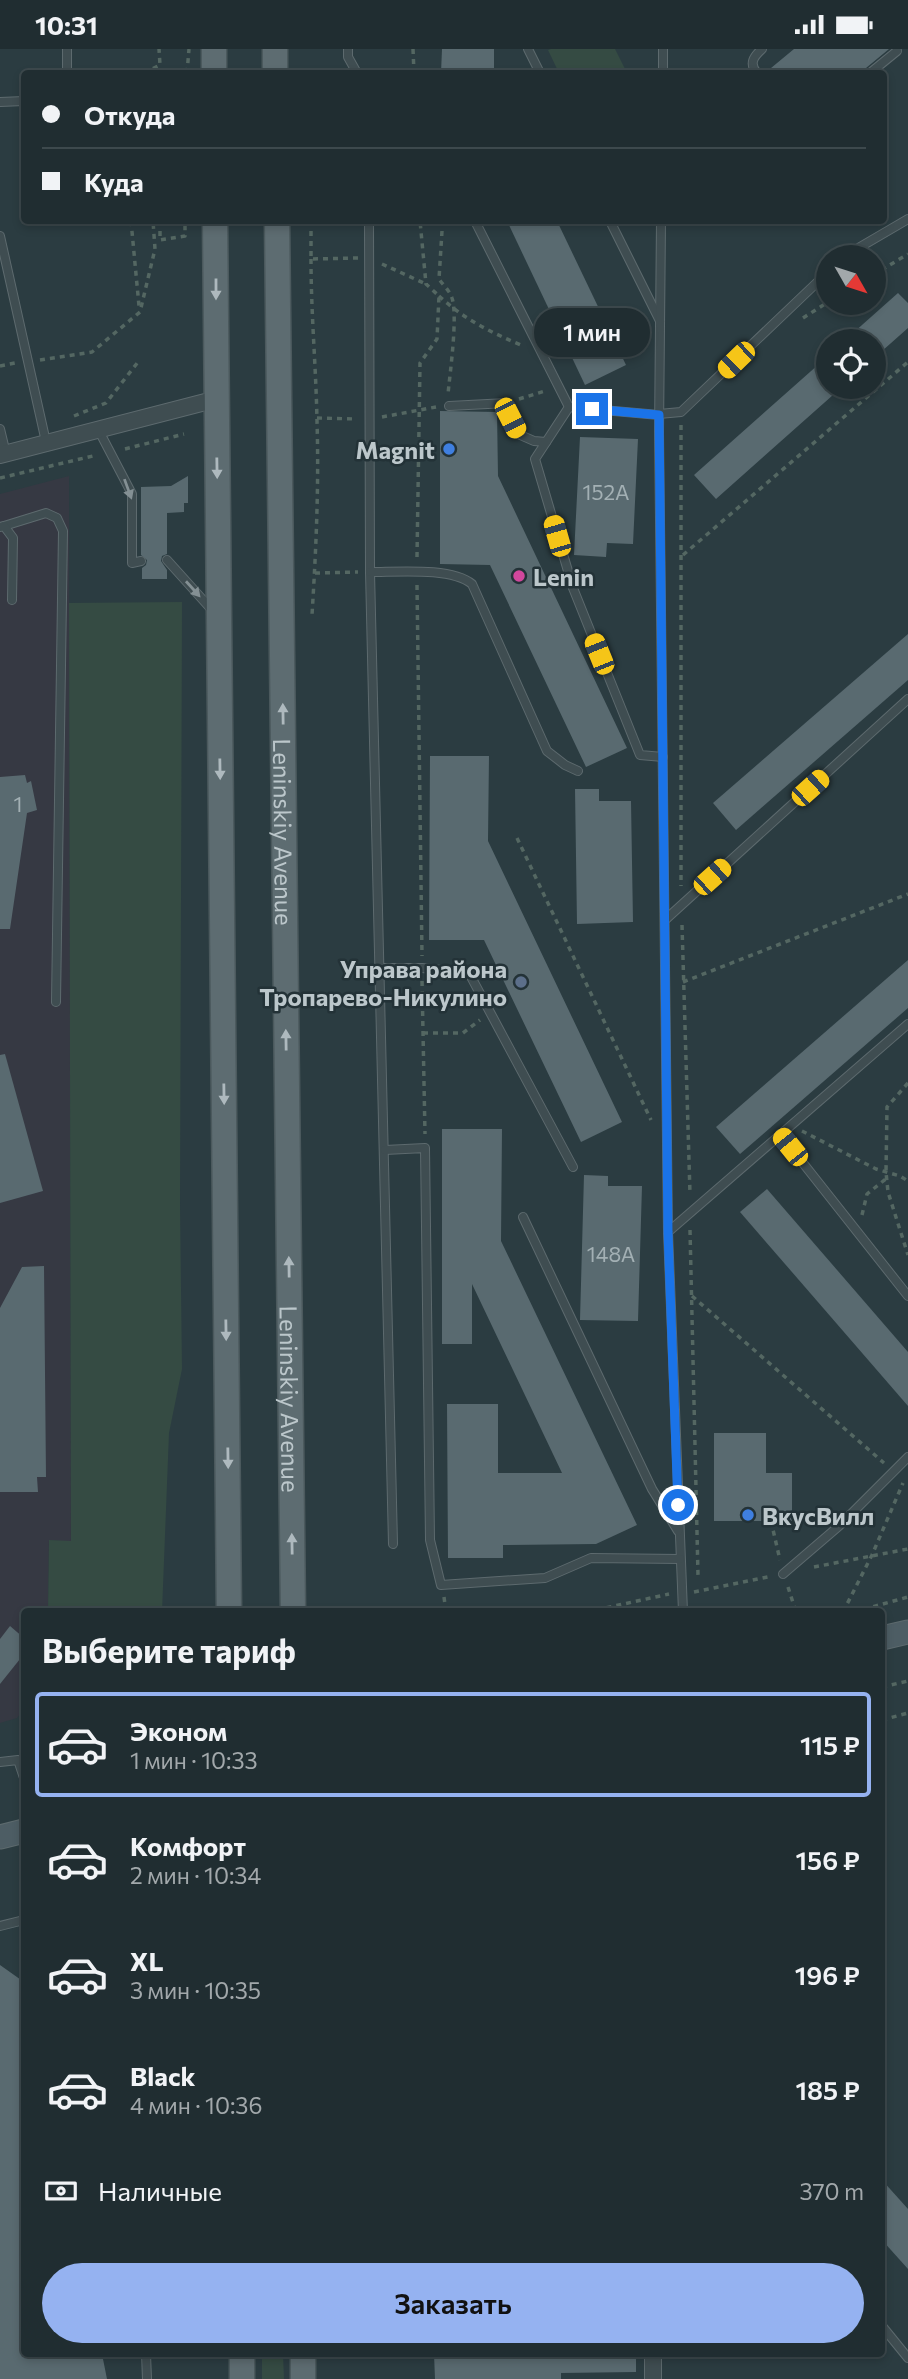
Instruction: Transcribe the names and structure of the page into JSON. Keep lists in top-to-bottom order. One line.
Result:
{"streets":{"main road":["Leninskiy Avenue"]},"places":["Magnit","Lenin","Управа района Тропарево-Никулино","ВкусВилл"],"house_numbers":["152А","1","148А"],"north":"bottom right","page":{"status":"10:31","banner":["Откуда","Куда"],"bubble":"1 мин","heading":"Выберите тариф","list":[{"name":"Эконом","note":"1 мин · 10:33","value":"115 ₽"},{"name":"Комфорт","note":"2 мин · 10:34","value":"156 ₽"},{"name":"XL","note":"3 мин · 10:35","value":"196 ₽"},{"name":"Black","note":"4 мин · 10:36","value":"185 ₽"}],"pay":["Наличные","370 m"],"buttons":"Заказать"}}
